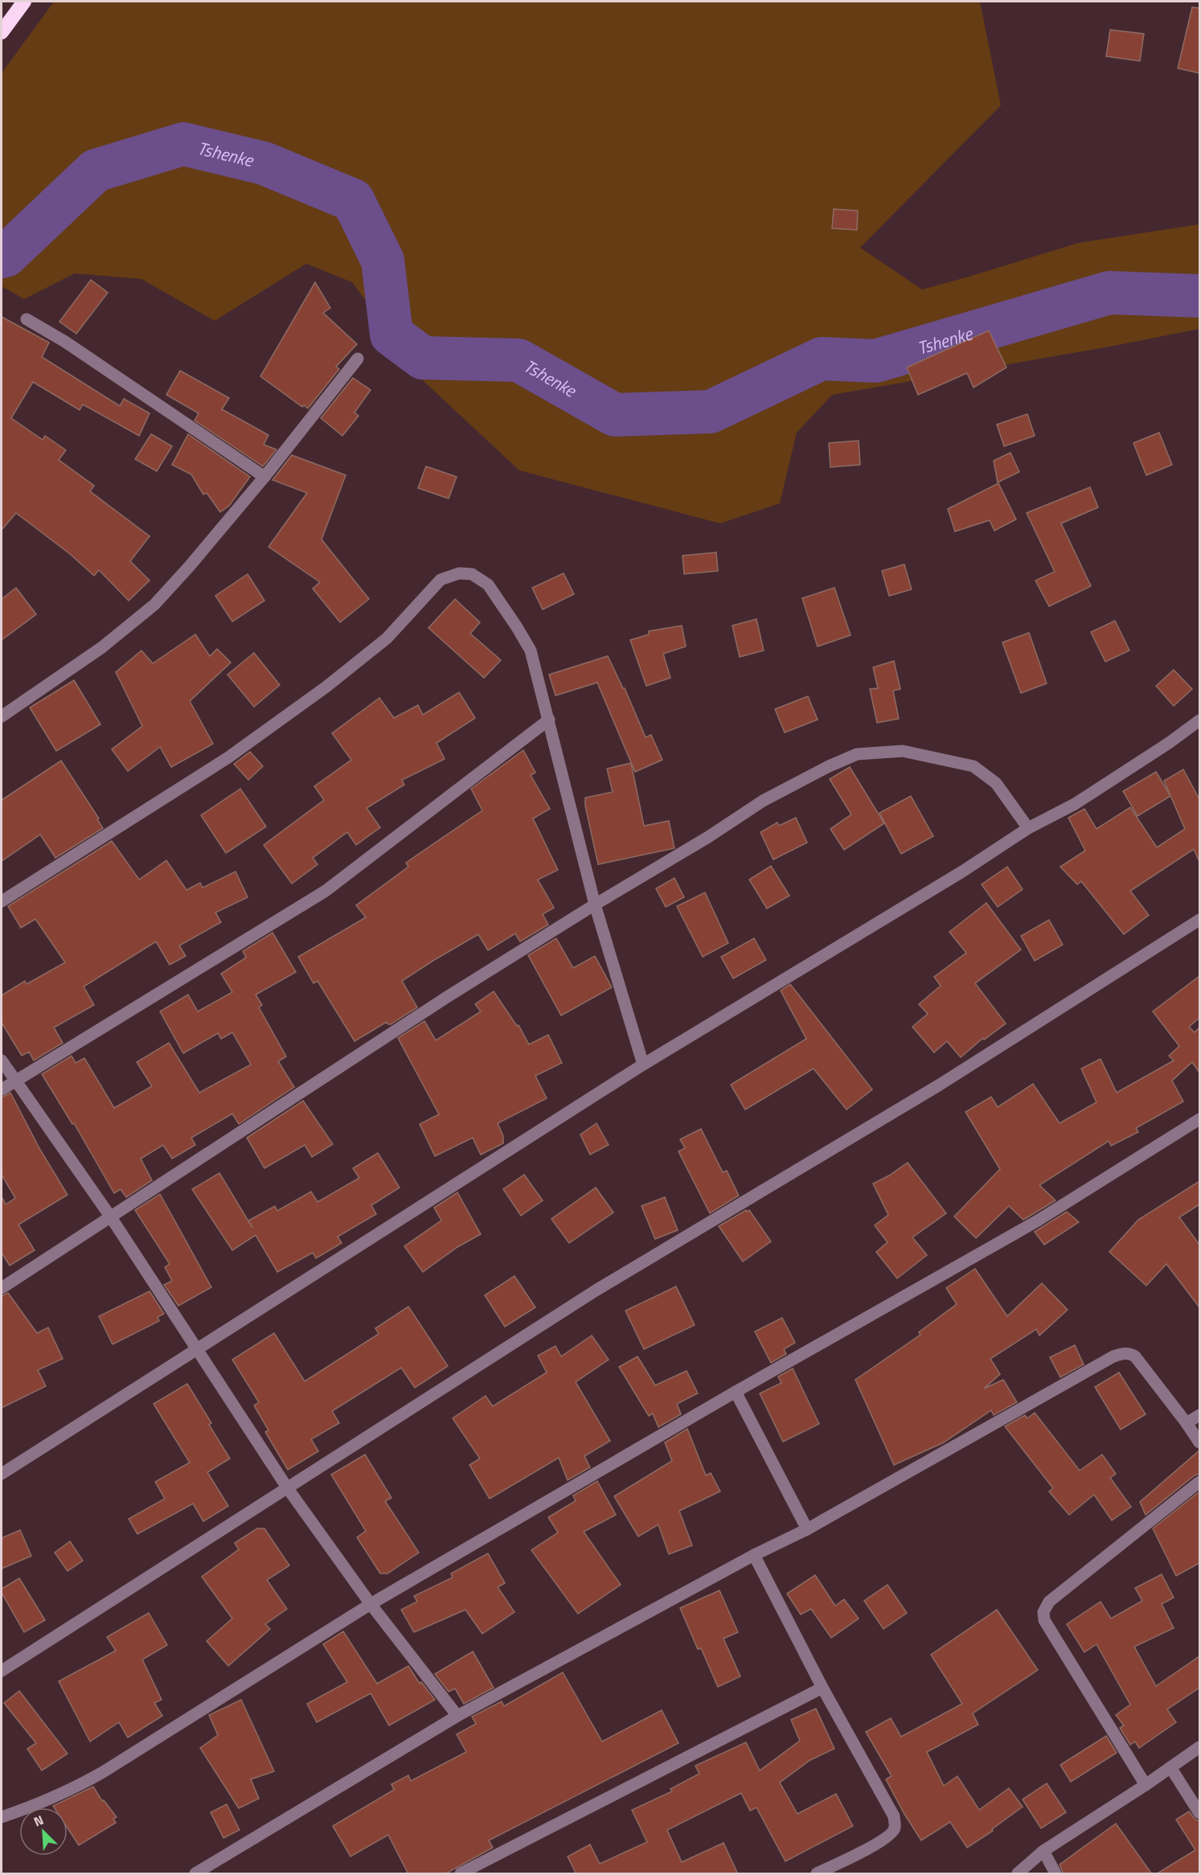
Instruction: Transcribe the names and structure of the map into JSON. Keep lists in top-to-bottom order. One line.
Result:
{"water":["Tshenke"],"north":"top left"}
